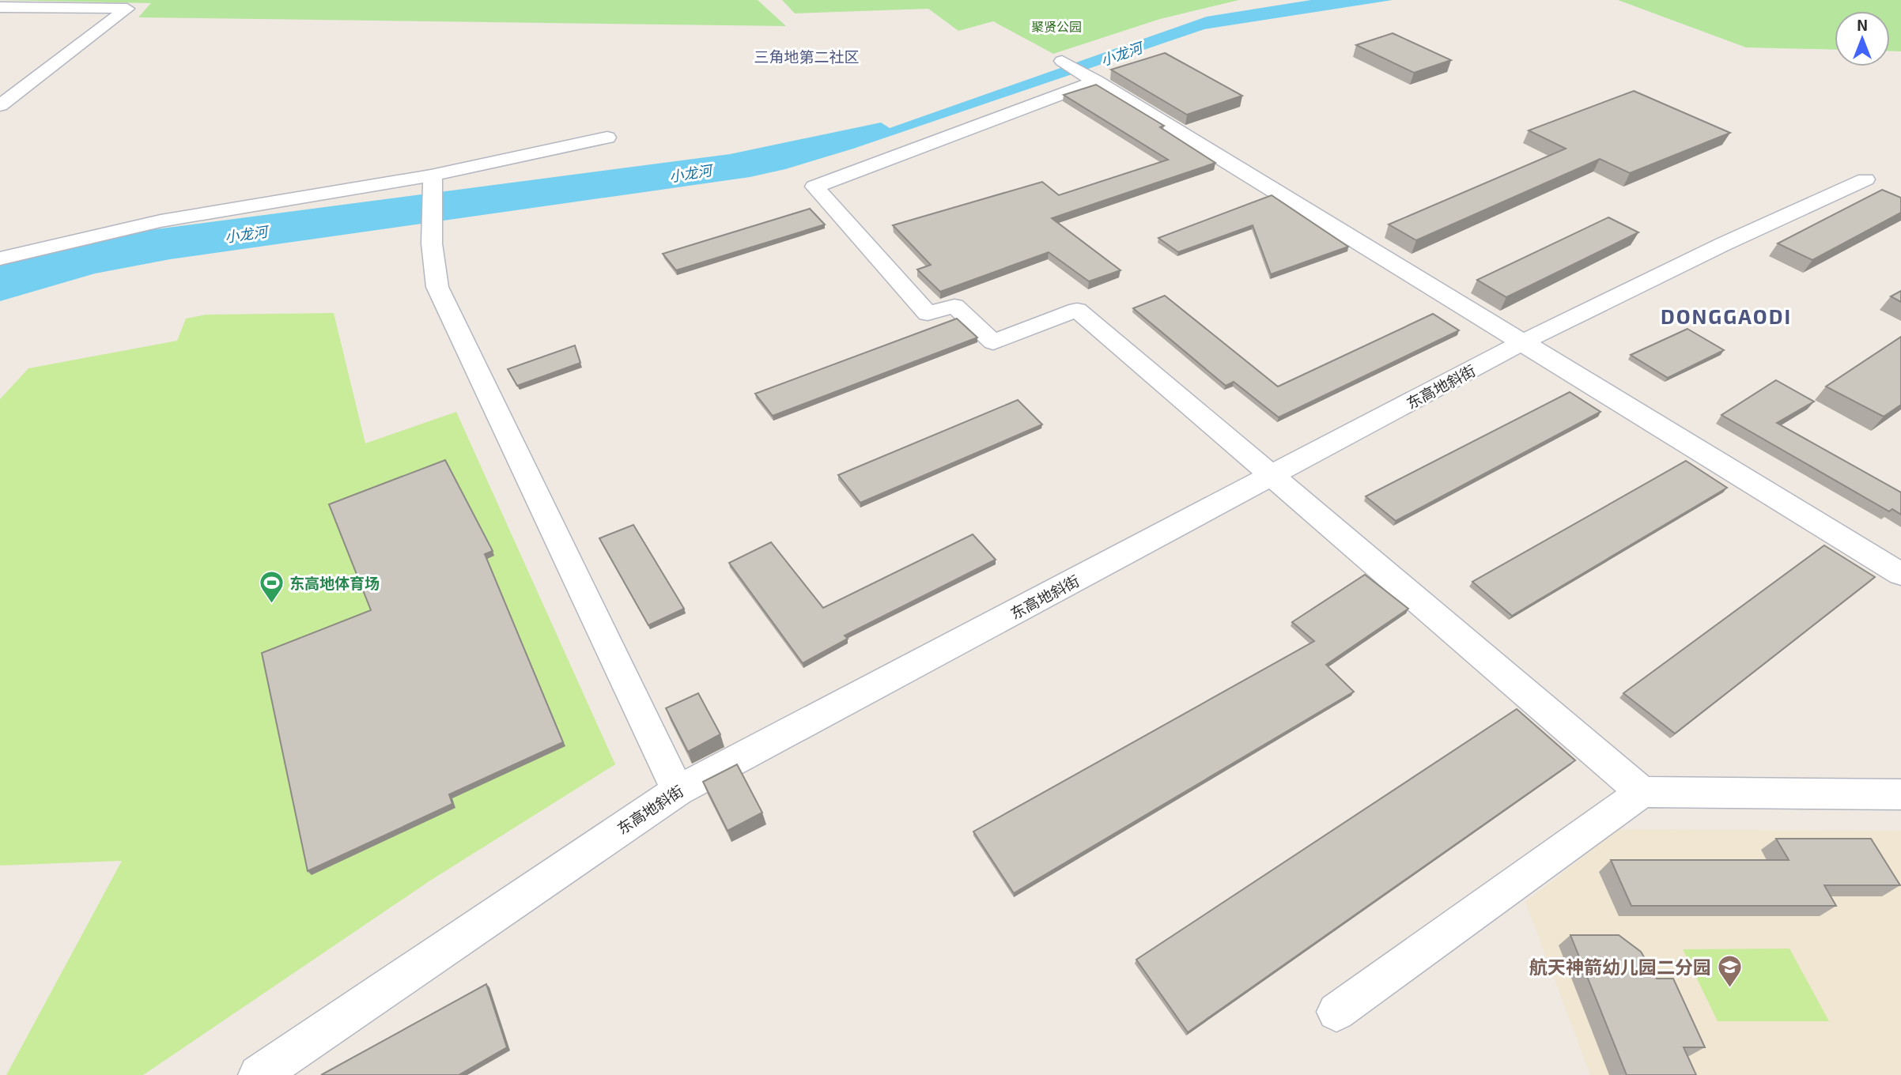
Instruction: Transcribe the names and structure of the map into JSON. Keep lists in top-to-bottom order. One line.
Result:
{"streets":{"street":["东高地斜街"]},"districts":["三角地第二社区","DONGGAODI"],"water":["小龙河"],"parks":["聚贤公园"],"places":{"sports":["东高地体育场"],"school or university":["航天神箭幼儿园二分园"]},"north":"top"}
